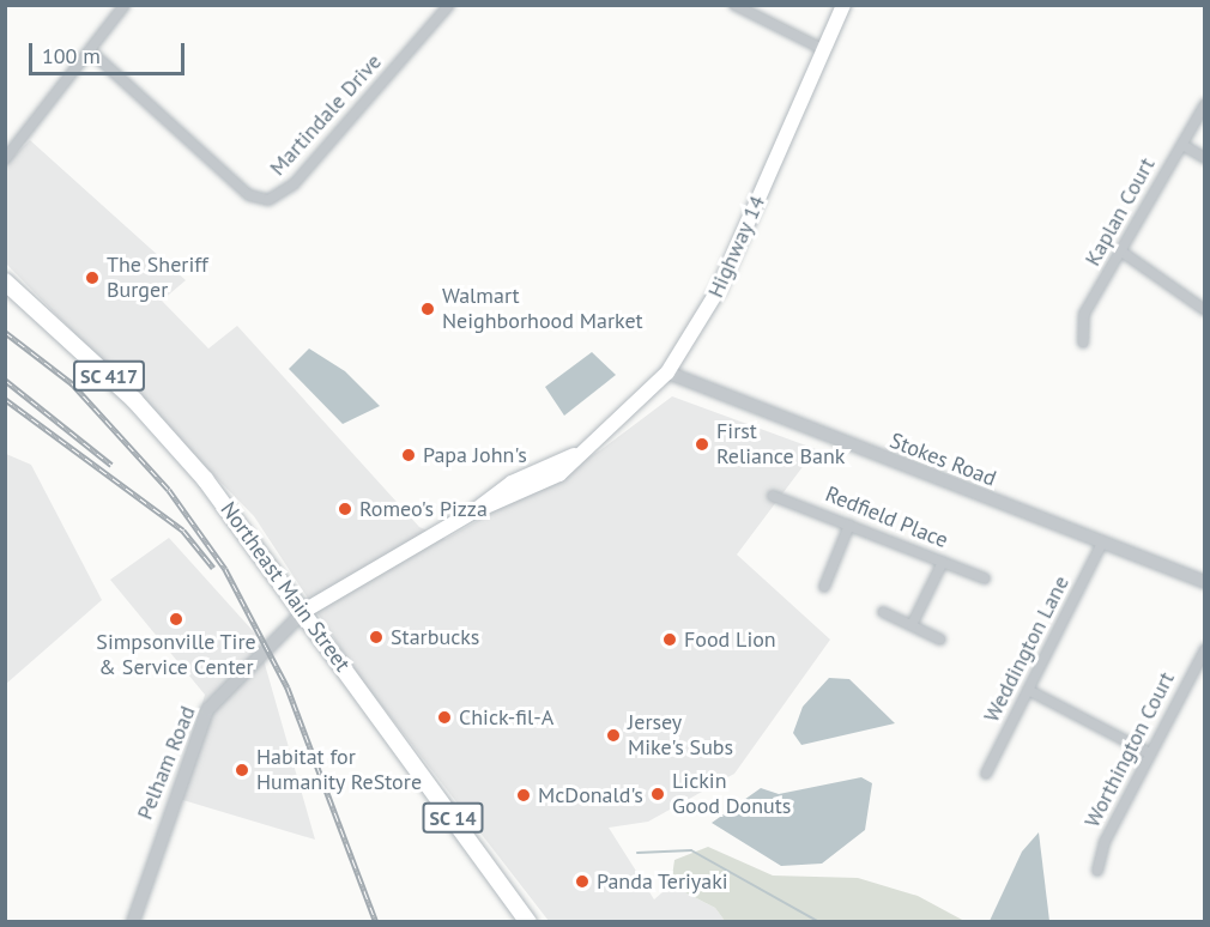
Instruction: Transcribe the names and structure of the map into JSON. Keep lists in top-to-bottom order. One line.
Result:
{"streets":{"main road":["Highway 14","SC 417","Northeast Main Street","SC 14"],"street":["Martindale Drive","Kaplan Court","Stokes Road","Redfield Place","Weddington Lane","Worthington Court","Pelham Road"]},"crossings":[["Highway 14","Stokes Road"],["Highway 14","Northeast Main Street"],["Highway 14","Pelham Road"],["Stokes Road","Weddington Lane"],["Northeast Main Street","Pelham Road"]],"places":["The Sheriff Burger","Walmart Neighborhood Market","First Reliance Bank","Papa John's","Romeo's Pizza","Simpsonville Tire & Service Center","Starbucks","Food Lion","Chick-fil-A","Jersey Mike's Subs","Habitat for Humanity ReStore","Lickin Good Donuts","McDonald's","Panda Teriyaki"],"scale_bar":"100 m"}
